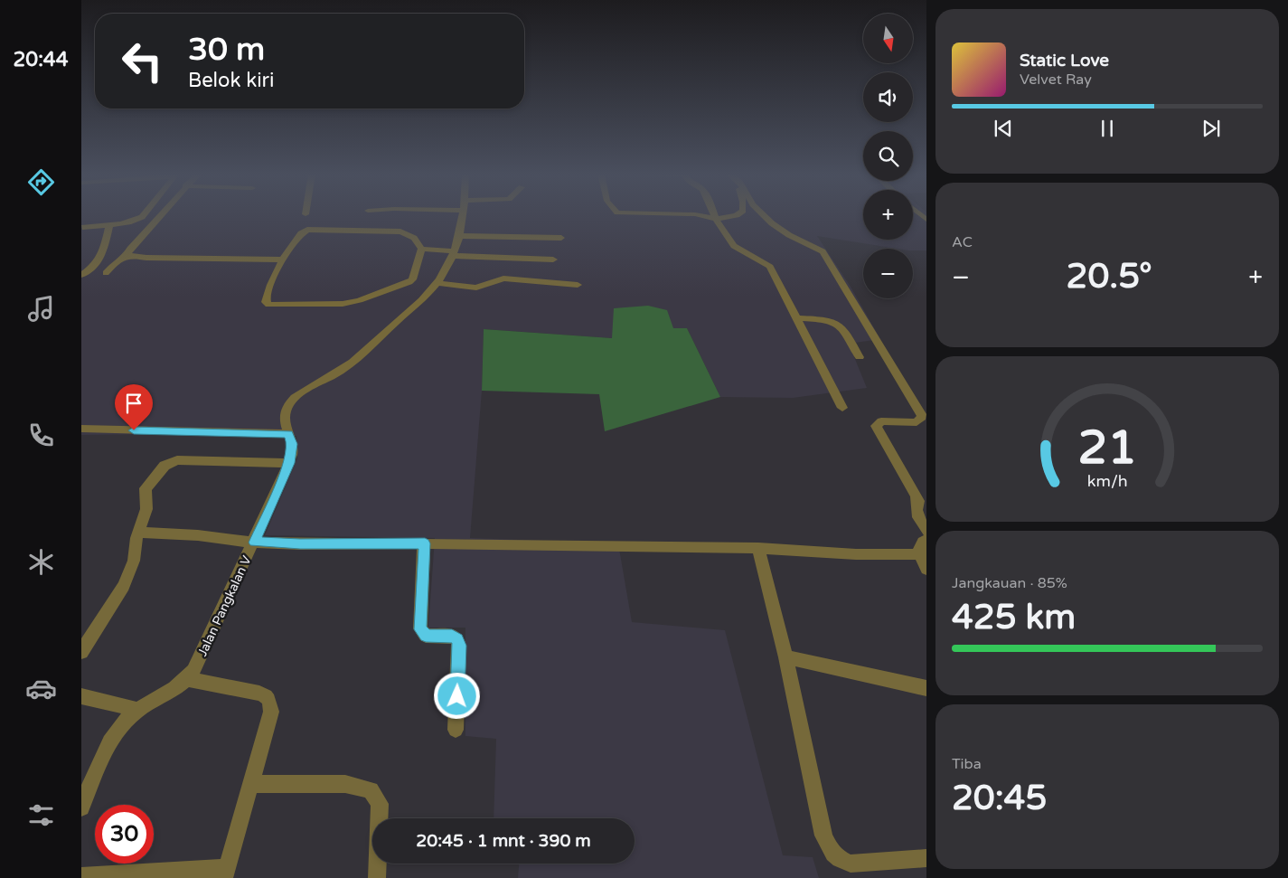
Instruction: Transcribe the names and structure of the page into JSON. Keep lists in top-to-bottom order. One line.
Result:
{"streets":{"street":["Jalan Pangkalan V"]},"north":"bottom","page":{"tabs":"20:44","map_buttons":["+","−"],"turn":["30 m","Belok kiri"],"song":["Static Love","Velvet Ray"],"tile":["AC",["Jangkauan · 85%","425 km"],["Tiba","20:45"]],"heat":["−","20.5°","+"],"limit":"30","trip":"20:45 · 1 mnt · 390 m","gauge":["21","km/h"]}}
